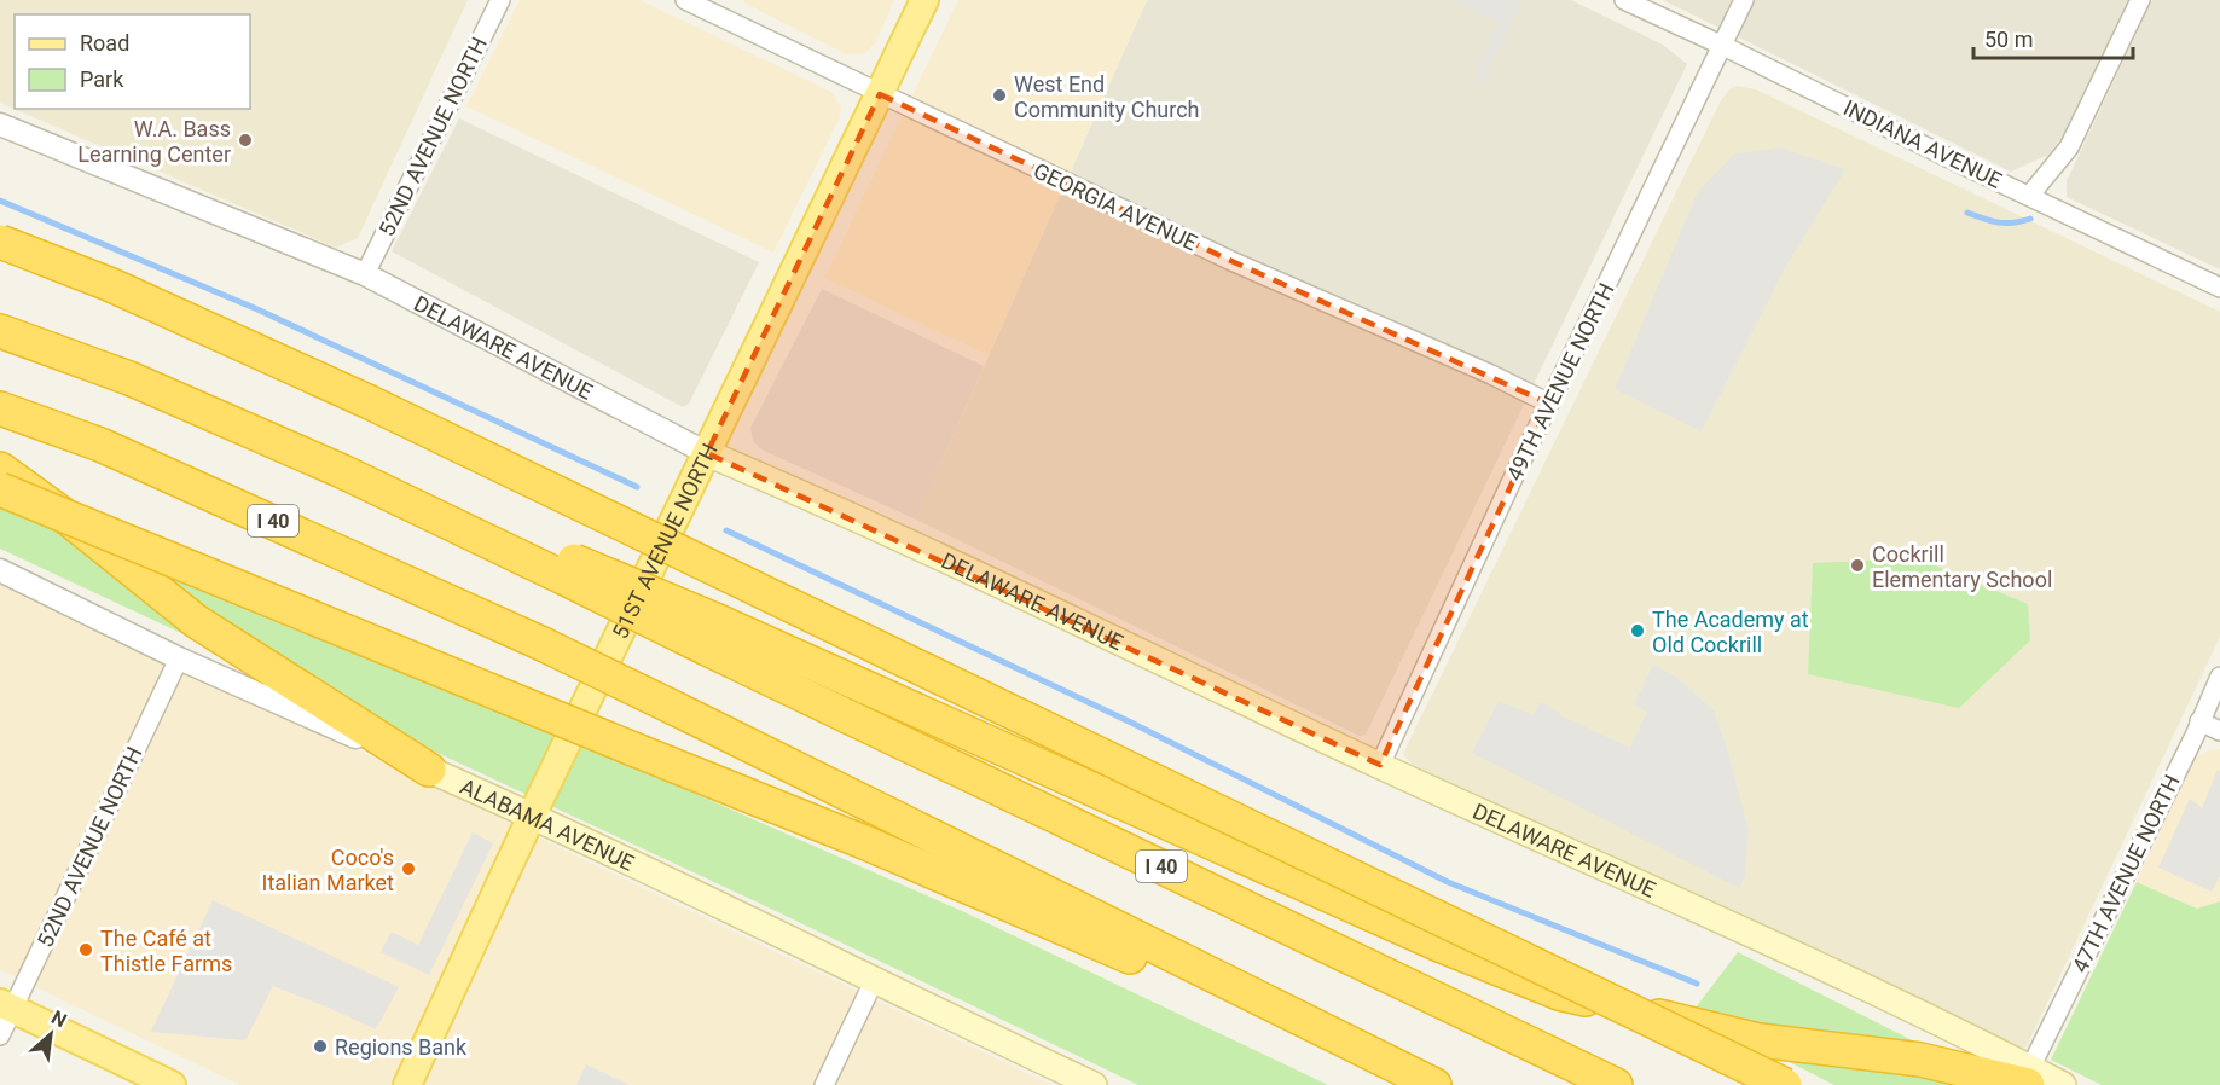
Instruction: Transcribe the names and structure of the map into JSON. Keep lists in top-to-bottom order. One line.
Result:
{"streets":{"highway":["I 40"],"main road":["DELAWARE AVENUE","51ST AVENUE NORTH","ALABAMA AVENUE"],"street":["52ND AVENUE NORTH","INDIANA AVENUE","GEORGIA AVENUE","49TH AVENUE NORTH","47TH AVENUE NORTH"]},"crossings":[["52ND AVENUE NORTH","DELAWARE AVENUE"],["52ND AVENUE NORTH","ALABAMA AVENUE"],["INDIANA AVENUE","49TH AVENUE NORTH"],["GEORGIA AVENUE","49TH AVENUE NORTH"],["GEORGIA AVENUE","51ST AVENUE NORTH"],["DELAWARE AVENUE","49TH AVENUE NORTH"],["DELAWARE AVENUE","51ST AVENUE NORTH"],["DELAWARE AVENUE","47TH AVENUE NORTH"],["51ST AVENUE NORTH","ALABAMA AVENUE"]],"places":["West End Community Church","W.A. Bass Learning Center","Cockrill Elementary School","The Academy at Old Cockrill","Coco's Italian Market","The Café at Thistle Farms","Regions Bank"],"legend":["Road","Park"],"scale_bar":"50 m","north":"top right"}
